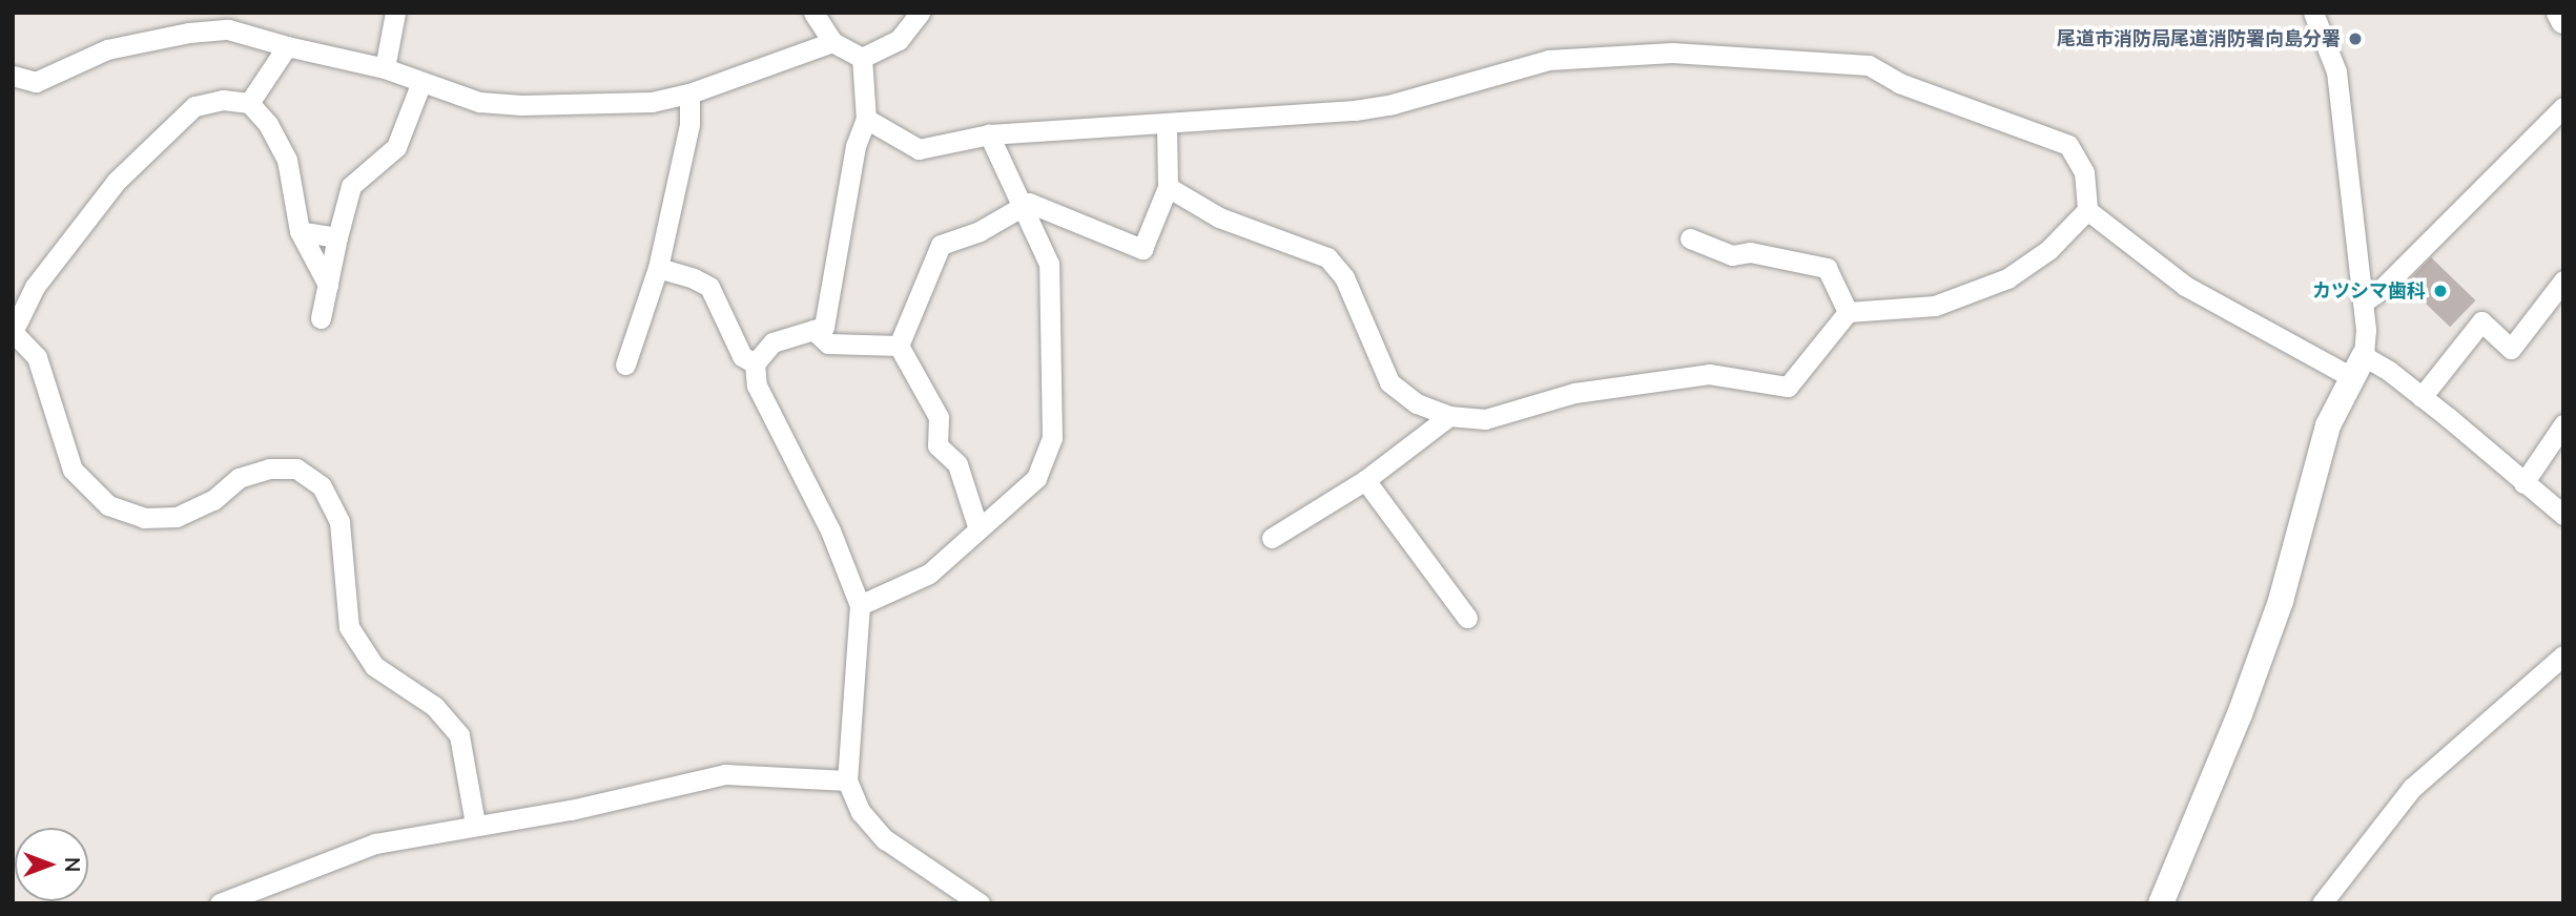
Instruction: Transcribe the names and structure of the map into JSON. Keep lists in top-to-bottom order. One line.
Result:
{"places":["尾道市消防局尾道消防署向島分署","カツシマ歯科"],"north":"right"}
